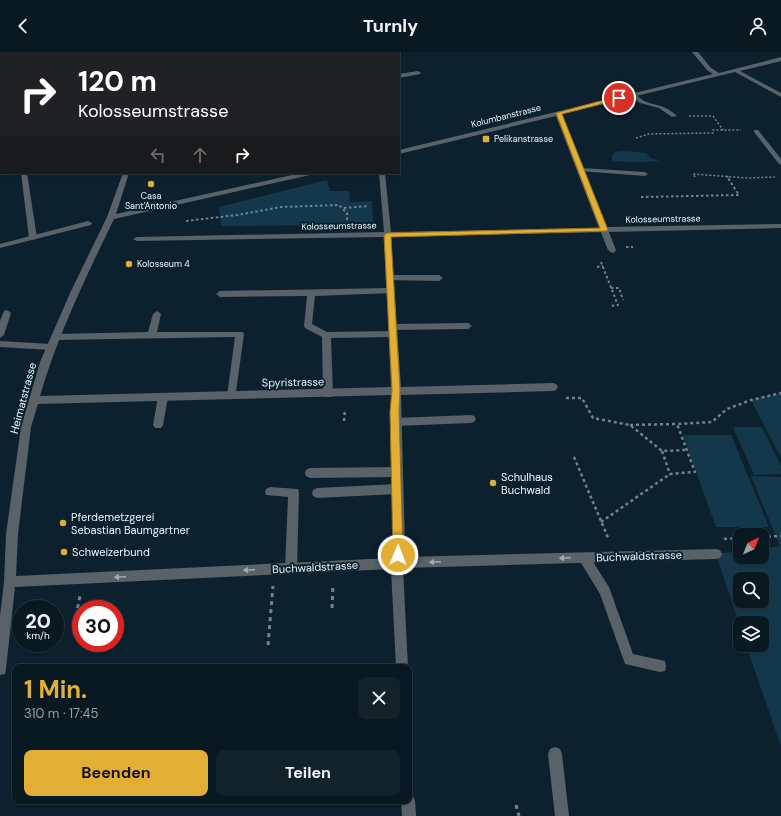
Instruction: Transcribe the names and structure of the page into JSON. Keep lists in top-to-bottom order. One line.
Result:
{"streets":{"street":["Kolumbanstrasse","Kolosseumstrasse","Spyristrasse","Heimatstrasse","Buchwaldstrasse"]},"crossings":[["Spyristrasse","Heimatstrasse"],["Heimatstrasse","Buchwaldstrasse"]],"one_way":["Buchwaldstrasse"],"places":{"transit":["Pelikanstrasse"],"other":["Casa Sant'Antonio","Kolosseum 4","Schulhaus Buchwald","Pferdemetzgerei Sebastian Baumgartner","Schweizerbund"]},"north":"top right","page":{"header":"Turnly","turn":["120 m","Kolosseumstrasse"],"speed":"20 km/h","limit":"30","heading":["1 Min.","310 m · 17:45"],"buttons":["Beenden","Teilen"]}}
